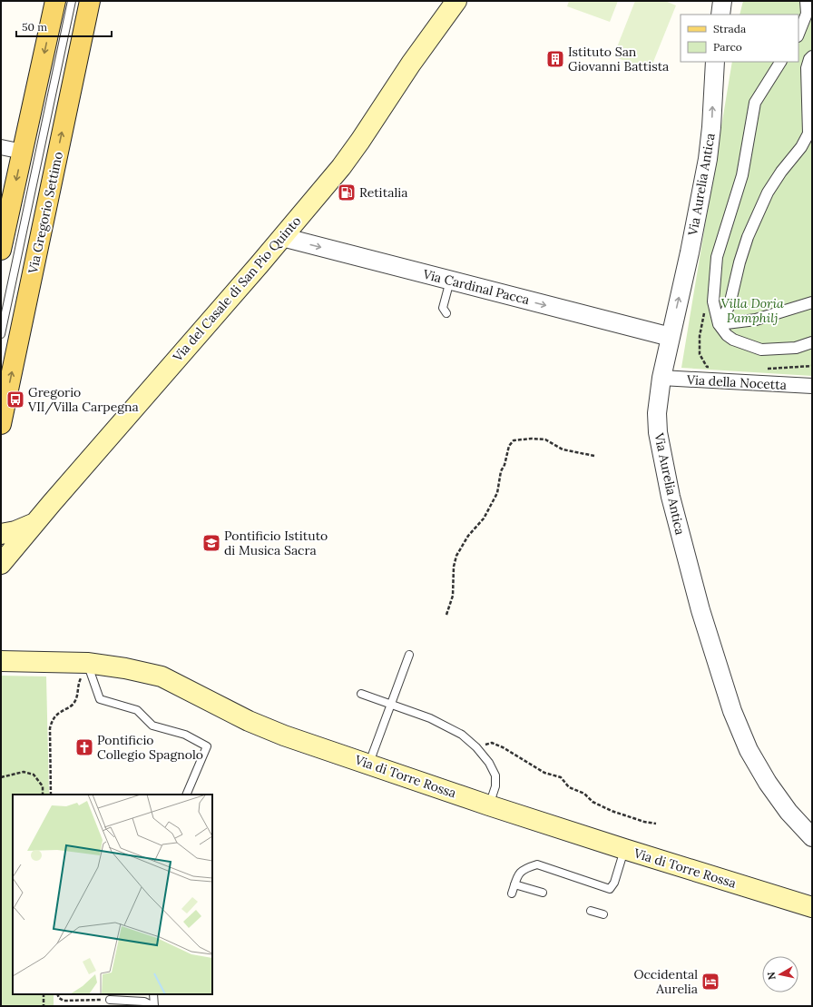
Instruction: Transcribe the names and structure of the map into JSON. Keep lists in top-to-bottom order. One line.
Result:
{"streets":{"main road":["Via Gregorio Settimo","Via del Casale di San Pio Quinto","Via di Torre Rossa"],"street":["Via Aurelia Antica","Via Cardinal Pacca","Via della Nocetta"]},"crossings":[["Via Aurelia Antica","Via Cardinal Pacca"],["Via Aurelia Antica","Via della Nocetta"],["Via Cardinal Pacca","Via del Casale di San Pio Quinto"]],"one_way":["Via Cardinal Pacca"],"parks":["Villa Doria Pamphilj"],"places":{"building":["Istituto San Giovanni Battista"],"fuel station":["Retitalia"],"bus stop":["Gregorio VII/Villa Carpegna"],"school or university":["Pontificio Istituto di Musica Sacra"],"church":["Pontificio Collegio Spagnolo"],"hotel":["Occidental Aurelia"]},"legend":["Strada","Parco"],"scale_bar":"50 m","north":"left"}
